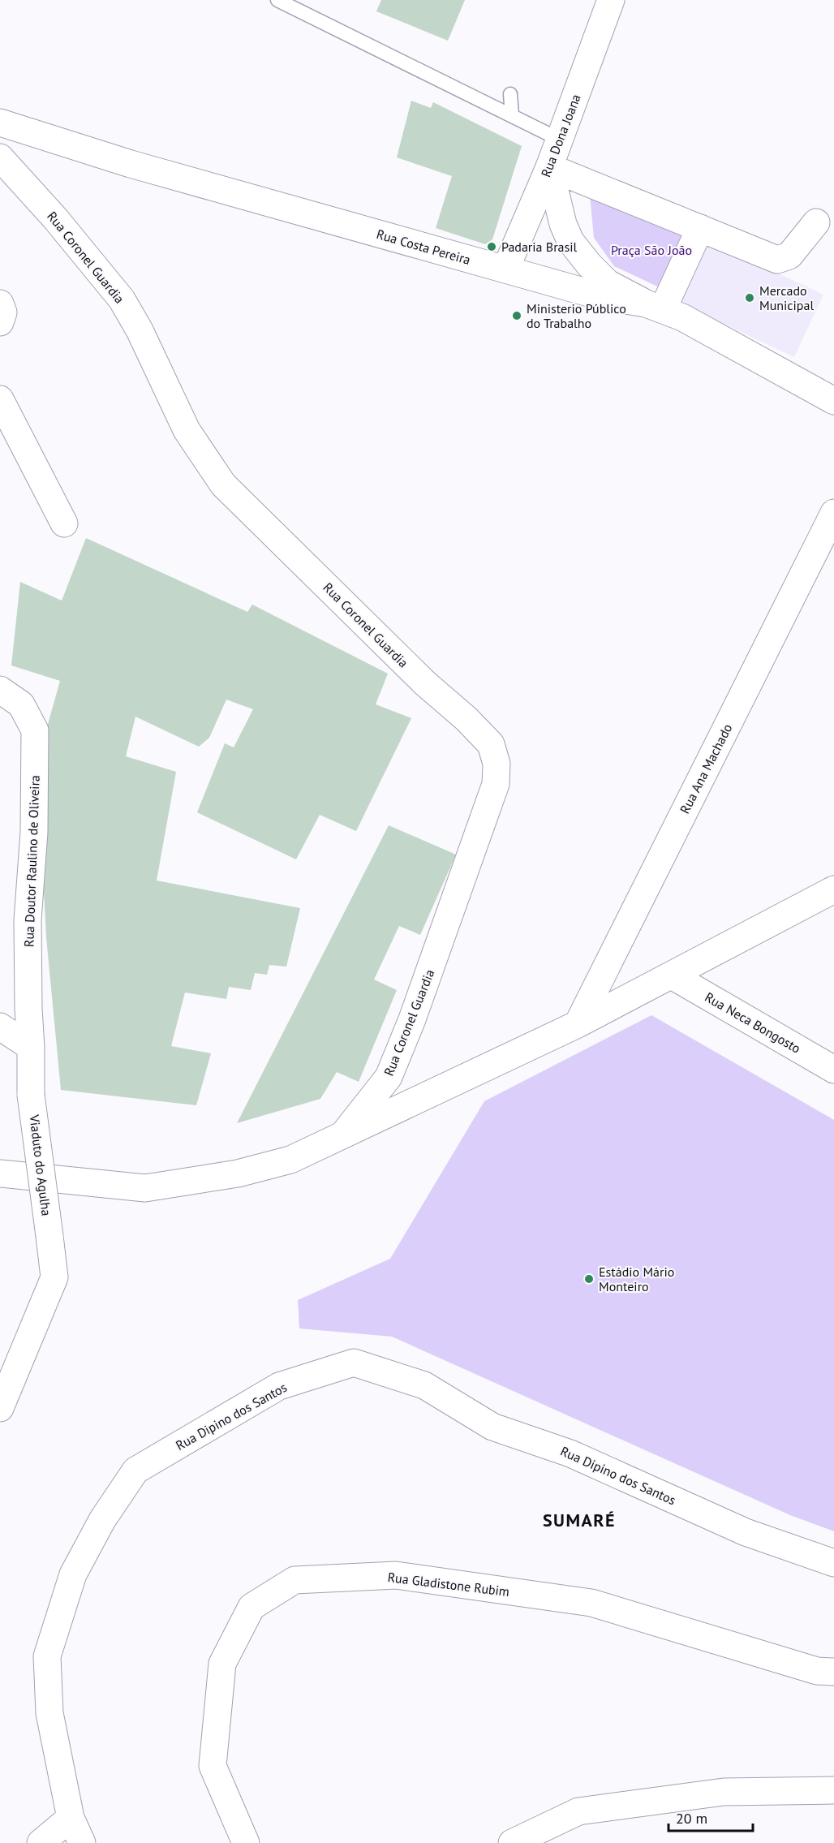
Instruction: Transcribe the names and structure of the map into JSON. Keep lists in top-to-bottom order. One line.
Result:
{"streets":{"street":["Rua Dona Joana","Rua Costa Pereira","Rua Coronel Guardia","Rua Ana Machado","Rua Doutor Raulino de Oliveira","Rua Neca Bongosto","Viaduto do Agulha","Rua Dipino dos Santos","Rua Gladistone Rubim"]},"crossings":[["Rua Dona Joana","Rua Costa Pereira"],["Rua Doutor Raulino de Oliveira","Viaduto do Agulha"]],"districts":["SUMARÉ"],"parks":["Praça São João"],"places":["Padaria Brasil","Mercado Municipal","Ministerio Público do Trabalho","Estádio Mário Monteiro"],"scale_bar":"20 m"}
